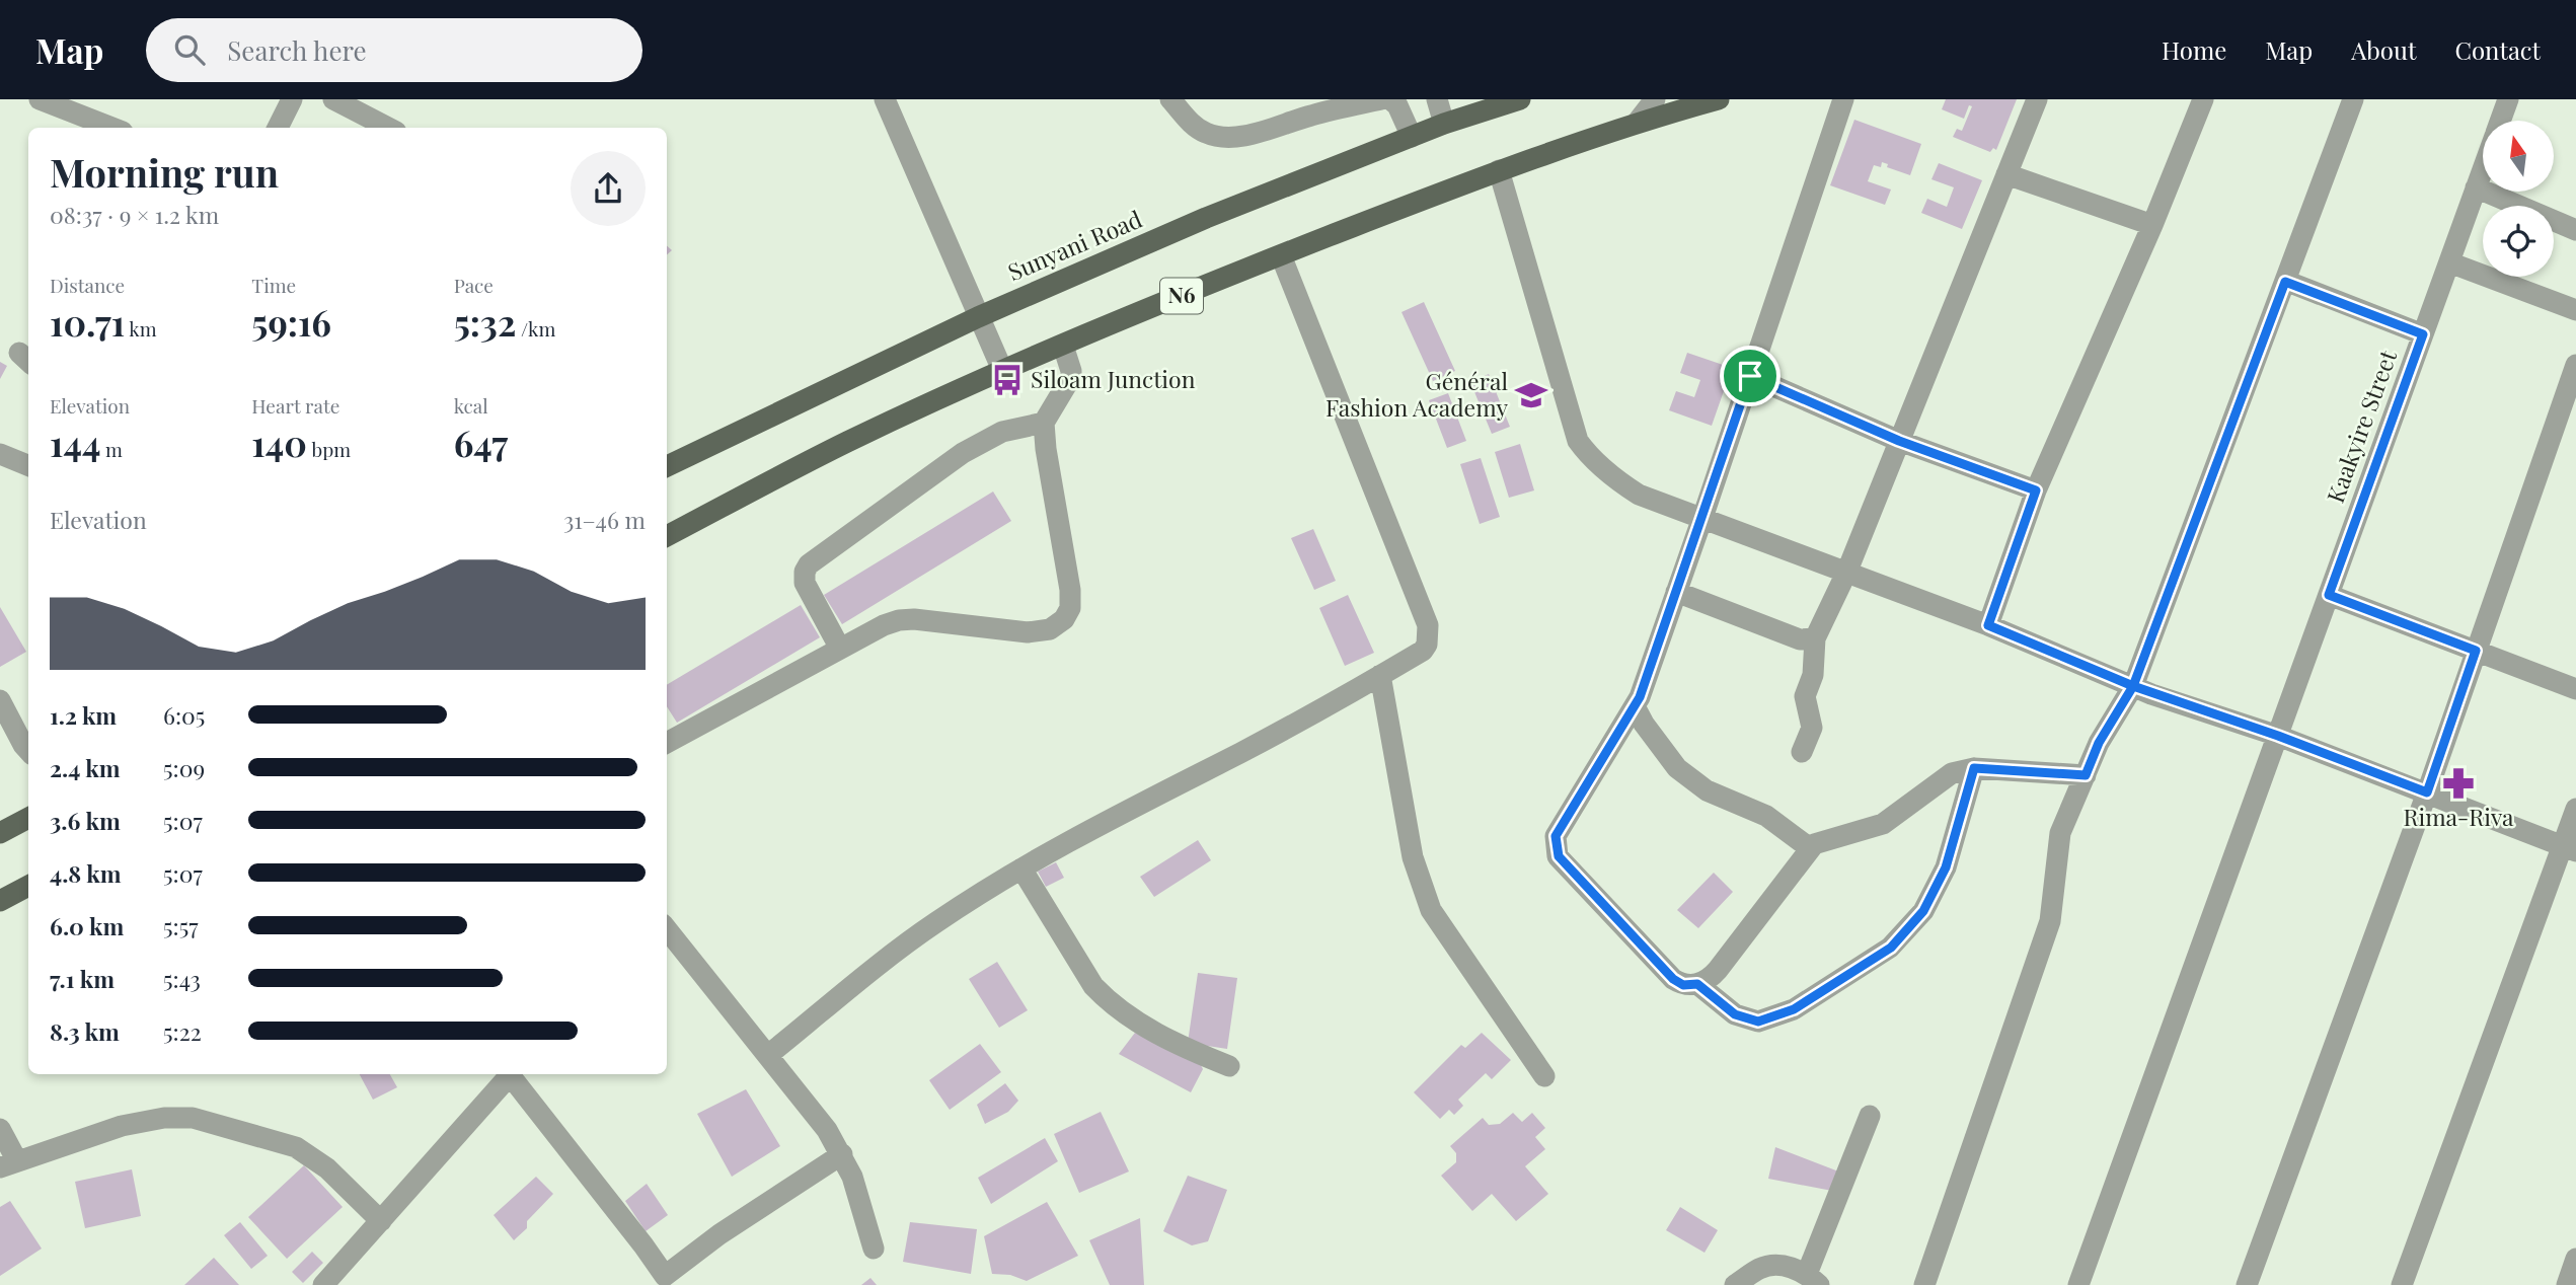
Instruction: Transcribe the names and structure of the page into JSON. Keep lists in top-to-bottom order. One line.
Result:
{"streets":{"main road":["Sunyani Road","N6"],"street":["Kaakyire Street"]},"places":{"bus stop":["Siloam Junction"],"school or university":["Général Fashion Academy"],"pharmacy":["Rima-Riva"]},"north":"top","page":{"header":"Map","search":"Search here","nav":["Home","Map","About","Contact"],"heading":["Morning run","08:37 · 9 × 1.2 km"],"stats":[["Distance","10.71 km"],["Time","59:16"],["Pace","5:32 /km"],["Elevation","144 m"],["Heart rate","140 bpm"],["kcal","647"]],"chart":["Elevation","31–46 m"],"list":[{"name":"1.2 km","note":"6:05"},{"name":"2.4 km","note":"5:09"},{"name":"3.6 km","note":"5:07"},{"name":"4.8 km","note":"5:07"},{"name":"6.0 km","note":"5:57"},{"name":"7.1 km","note":"5:43"},{"name":"8.3 km","note":"5:22"}]}}
